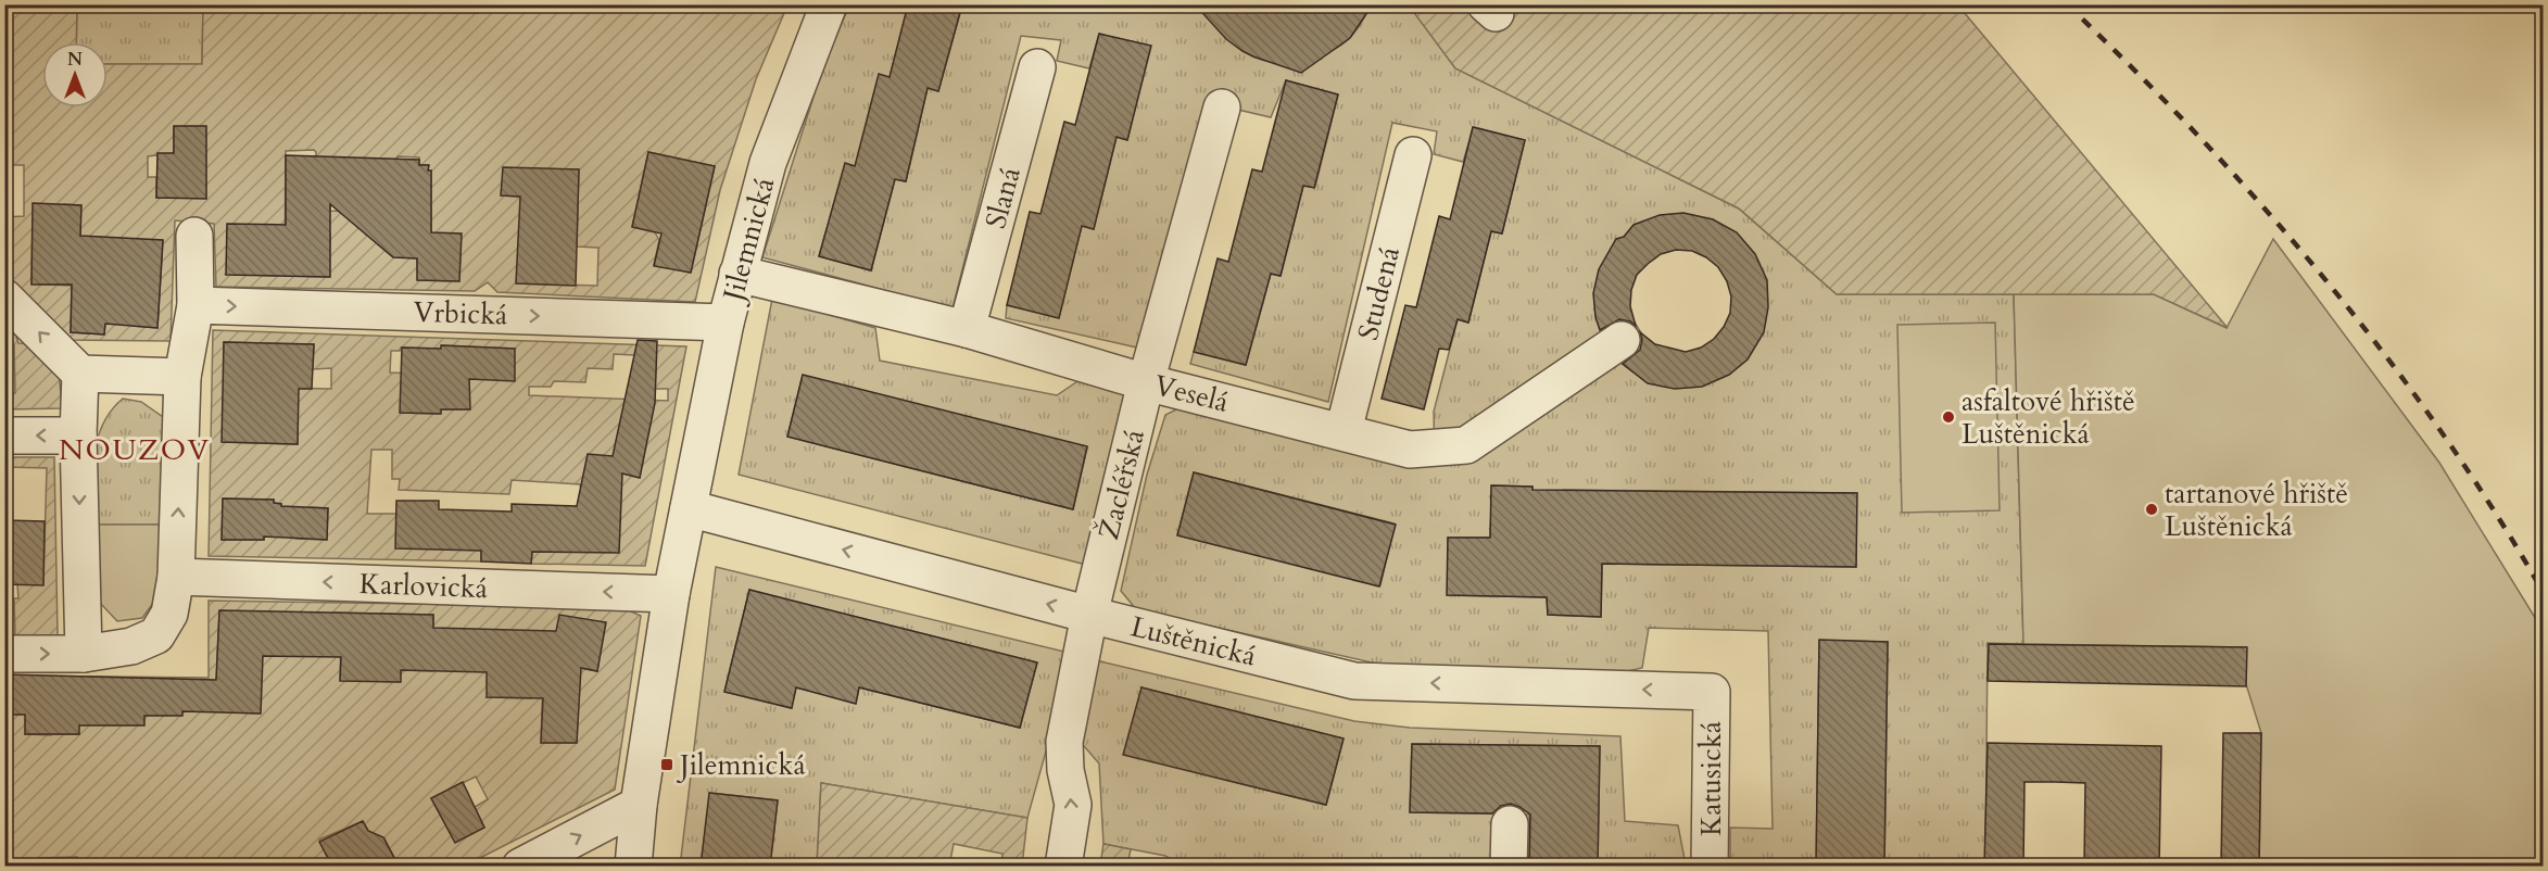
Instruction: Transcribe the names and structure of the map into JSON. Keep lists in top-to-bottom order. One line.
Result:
{"streets":{"street":["Slaná","Jilemnická","Studená","Vrbická","Veselá","Žacléřská","Karlovická","Luštěnická","Katusická"]},"crossings":[["Slaná","Veselá"],["Jilemnická","Vrbická"],["Jilemnická","Veselá"],["Jilemnická","Karlovická"],["Jilemnická","Luštěnická"],["Studená","Veselá"],["Veselá","Žacléřská"],["Žacléřská","Luštěnická"],["Luštěnická","Katusická"]],"one_way":["Vrbická","Karlovická","Luštěnická"],"districts":["NOUZOV"],"places":{"other":["asfaltové hřiště Luštěnická","tartanové hřiště Luštěnická"],"transit":["Jilemnická"]},"north":"top"}
